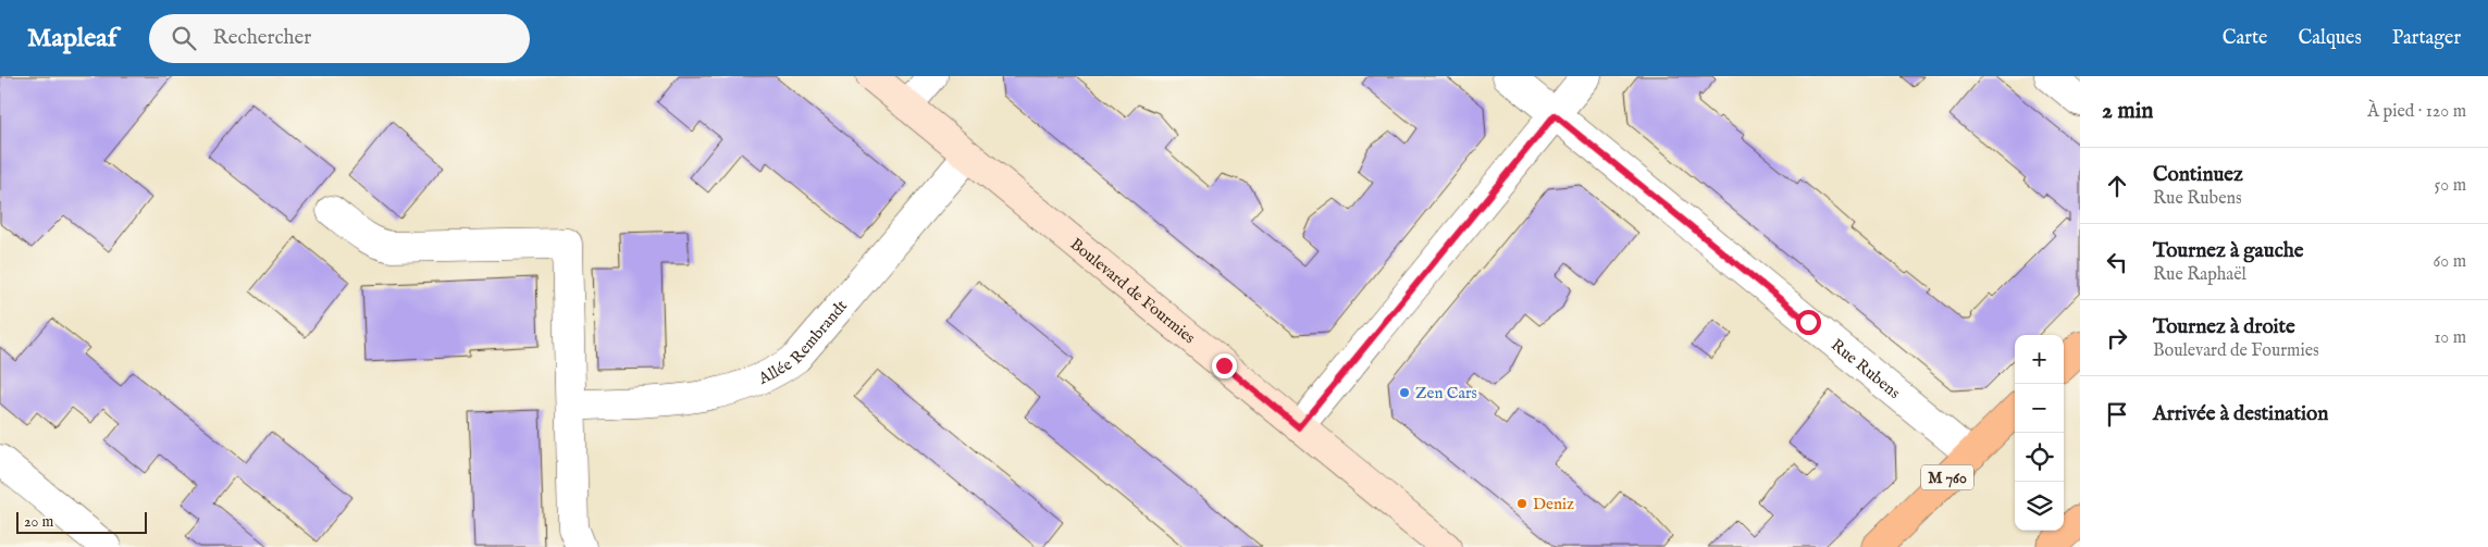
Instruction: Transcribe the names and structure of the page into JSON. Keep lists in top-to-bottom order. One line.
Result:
{"streets":{"main road":["M 760"],"street":["Boulevard de Fourmies","Allée Rembrandt","Rue Rubens"]},"crossings":[["Boulevard de Fourmies","Allée Rembrandt"],["Rue Rubens","M 760"]],"places":["Zen Cars","Deniz"],"scale_bar":"20 m","page":{"header":"Mapleaf","search":"Rechercher","nav":["Carte","Calques","Partager"],"heading":["2 min","À pied · 120 m"],"list":[["Continuez","Rue Rubens","50 m"],["Tournez à gauche","Rue Raphaël","60 m"],["Tournez à droite","Boulevard de Fourmies","10 m"],"Arrivée à destination"],"map_buttons":["+","−"],"scale":"20 m"}}
